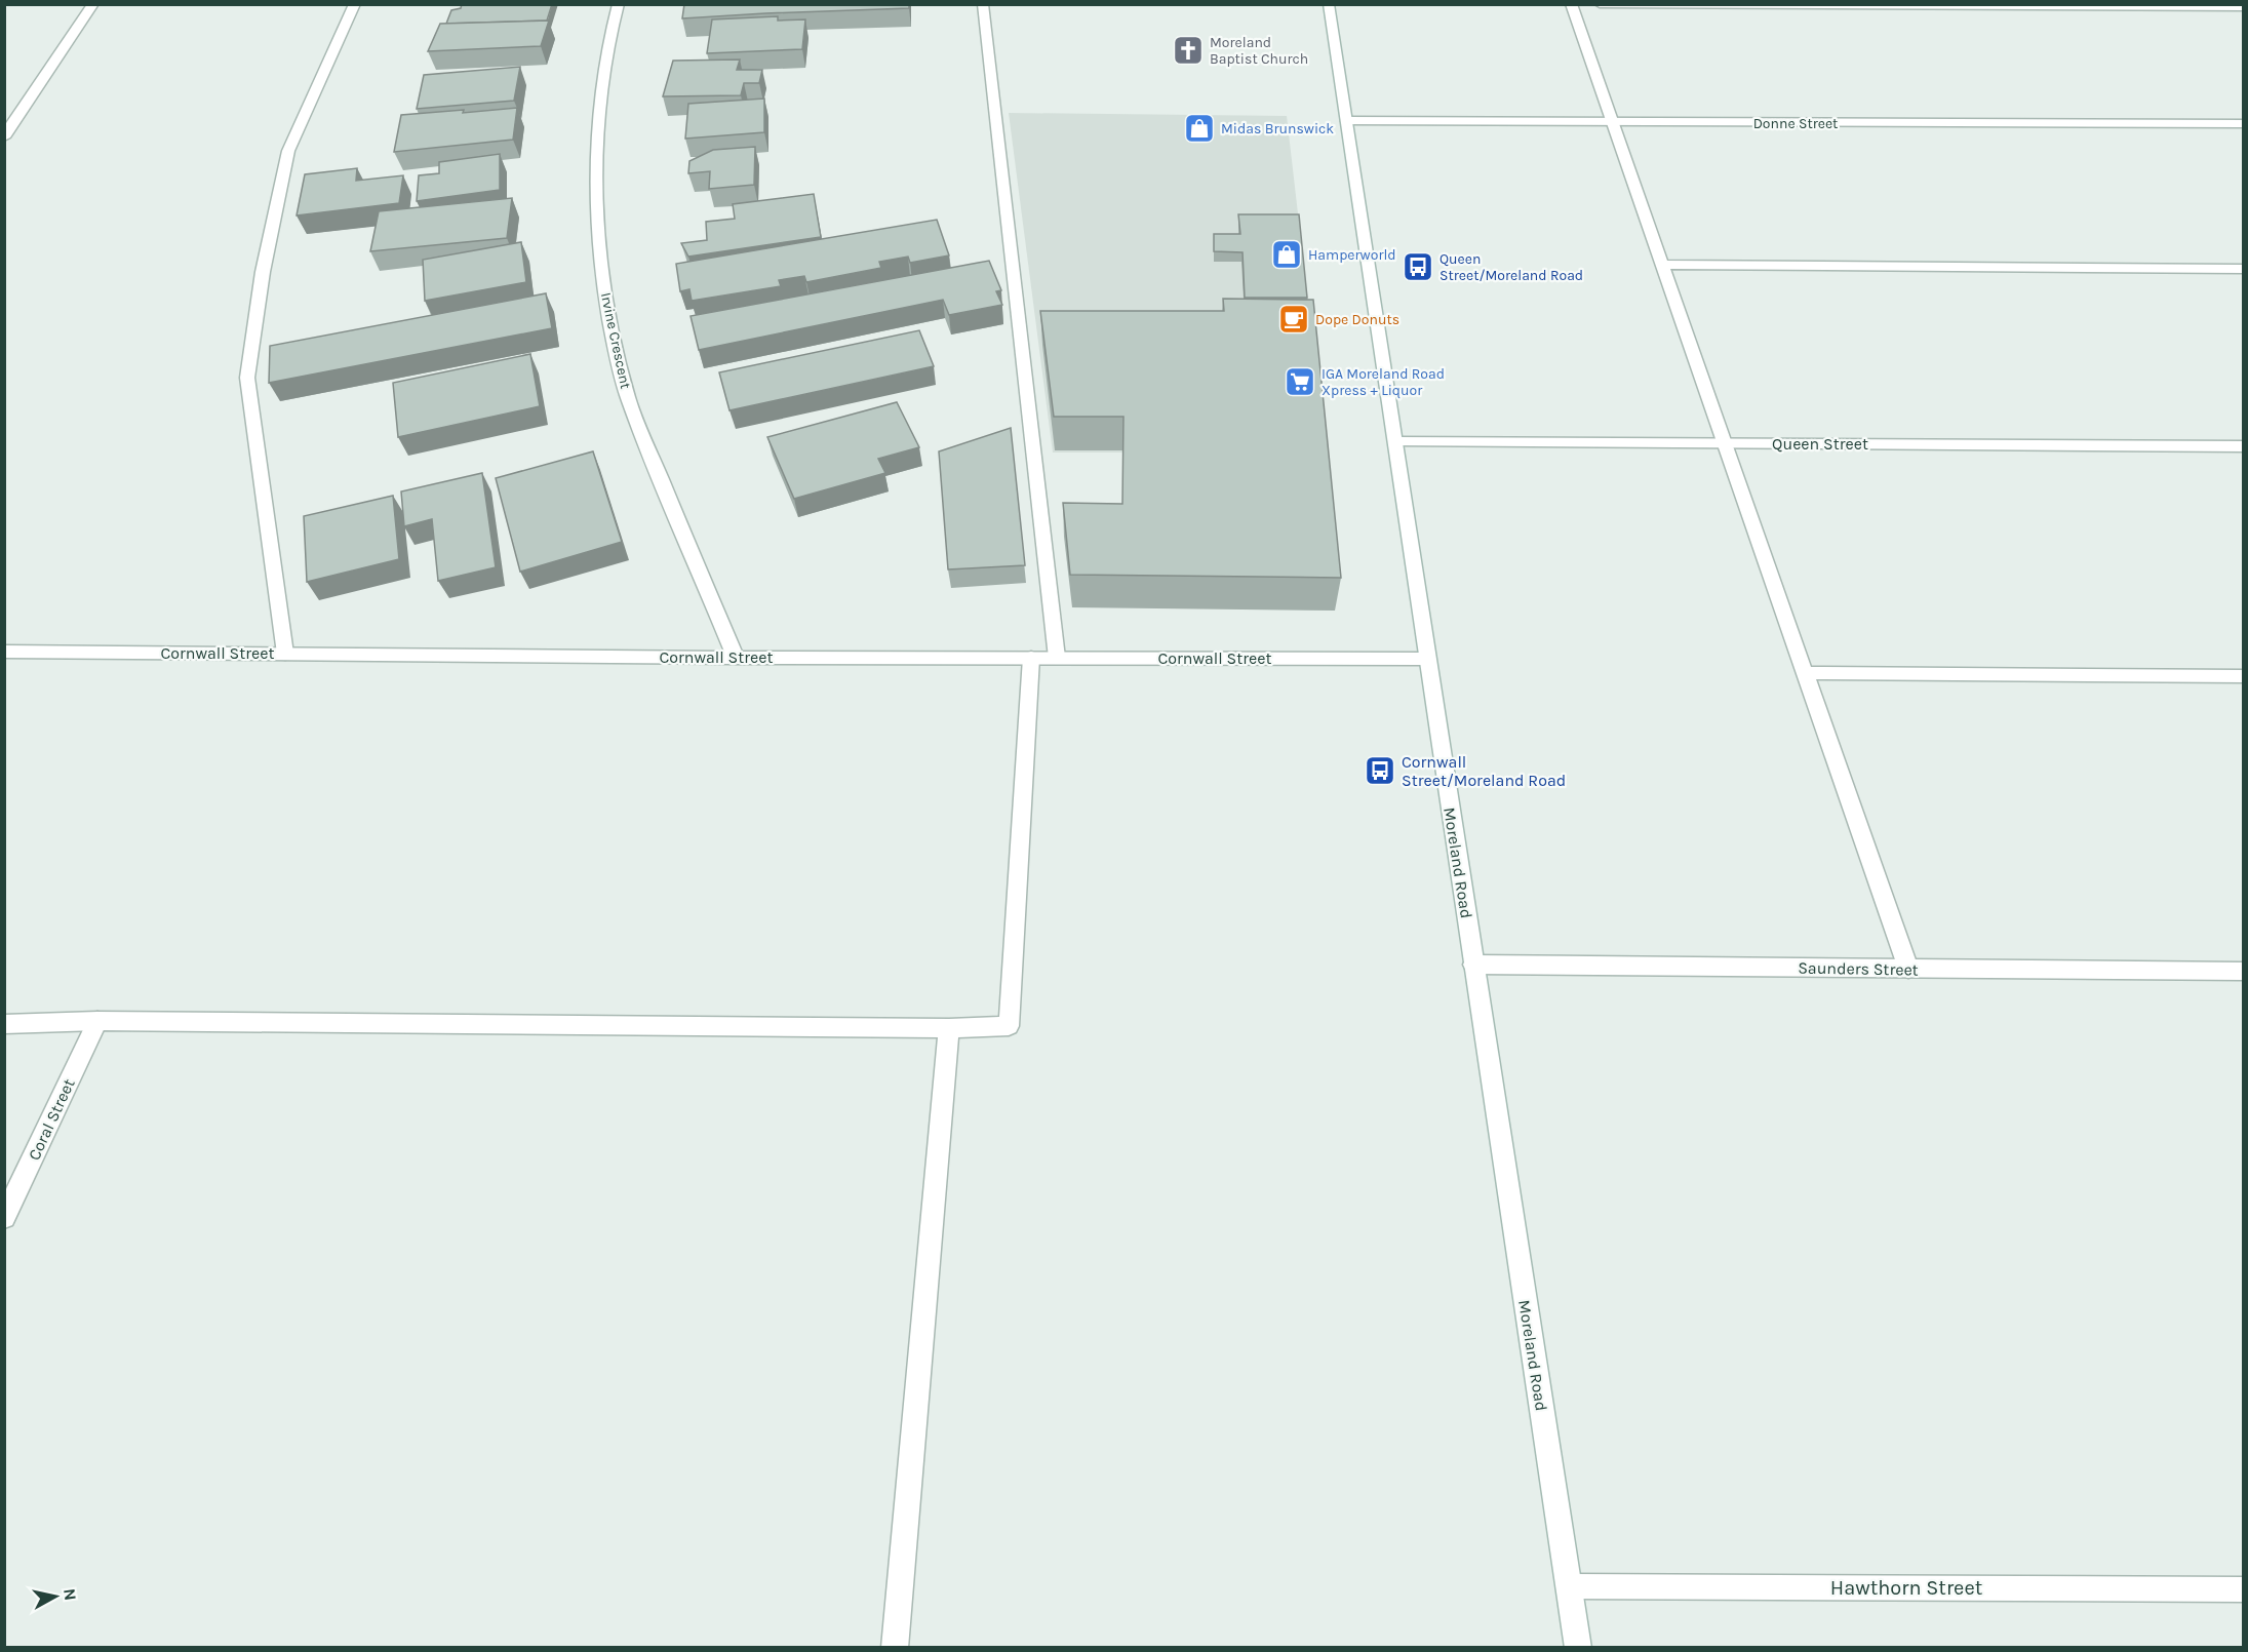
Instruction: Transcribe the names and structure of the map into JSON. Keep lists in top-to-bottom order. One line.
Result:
{"streets":{"street":["Donne Street","Irvine Crescent","Queen Street","Cornwall Street","Moreland Road","Saunders Street","Coral Street","Hawthorn Street"]},"crossings":[["Donne Street","Moreland Road"],["Irvine Crescent","Cornwall Street"],["Queen Street","Moreland Road"],["Cornwall Street","Moreland Road"],["Moreland Road","Saunders Street"],["Moreland Road","Hawthorn Street"]],"places":{"church":["Moreland Baptist Church"],"shop":["Midas Brunswick","Hamperworld"],"bus stop":["Queen Street/Moreland Road","Cornwall Street/Moreland Road"],"cafe":["Dope Donuts"],"supermarket":["IGA Moreland Road Xpress + Liquor"]},"north":"right"}
